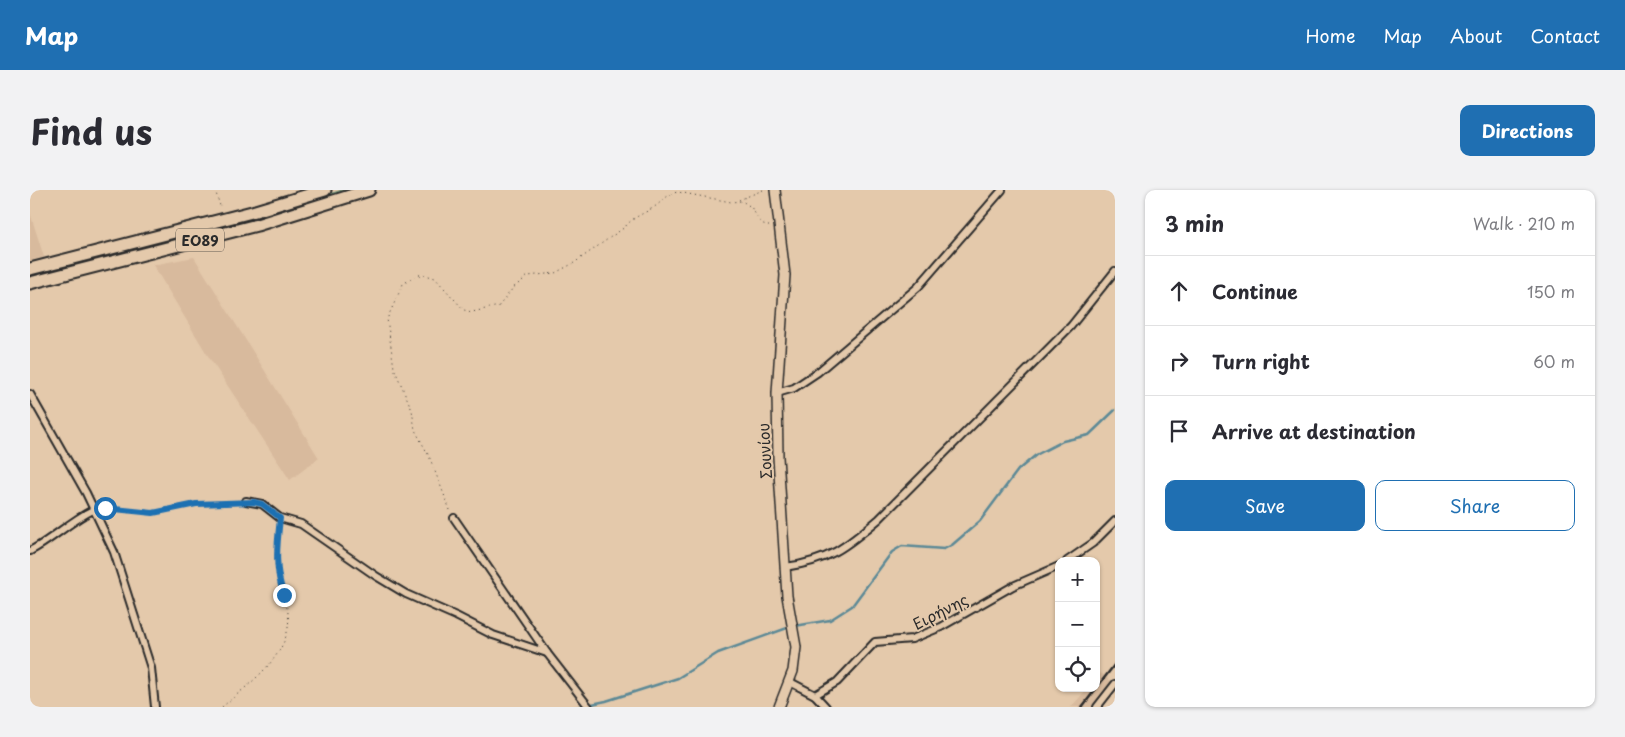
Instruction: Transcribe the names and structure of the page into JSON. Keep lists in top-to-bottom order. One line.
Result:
{"streets":{"highway":["ΕΟ89"],"main road":["Σουνίου"],"street":["Ειρήνης"]},"page":{"header":"Map","nav":["Home","Map","About","Contact"],"title":"Find us","buttons":["Directions",["Save","Share"]],"heading":["3 min","Walk · 210 m"],"list":[["Continue","150 m"],["Turn right","60 m"],"Arrive at destination"],"map_buttons":["+","−"]}}
